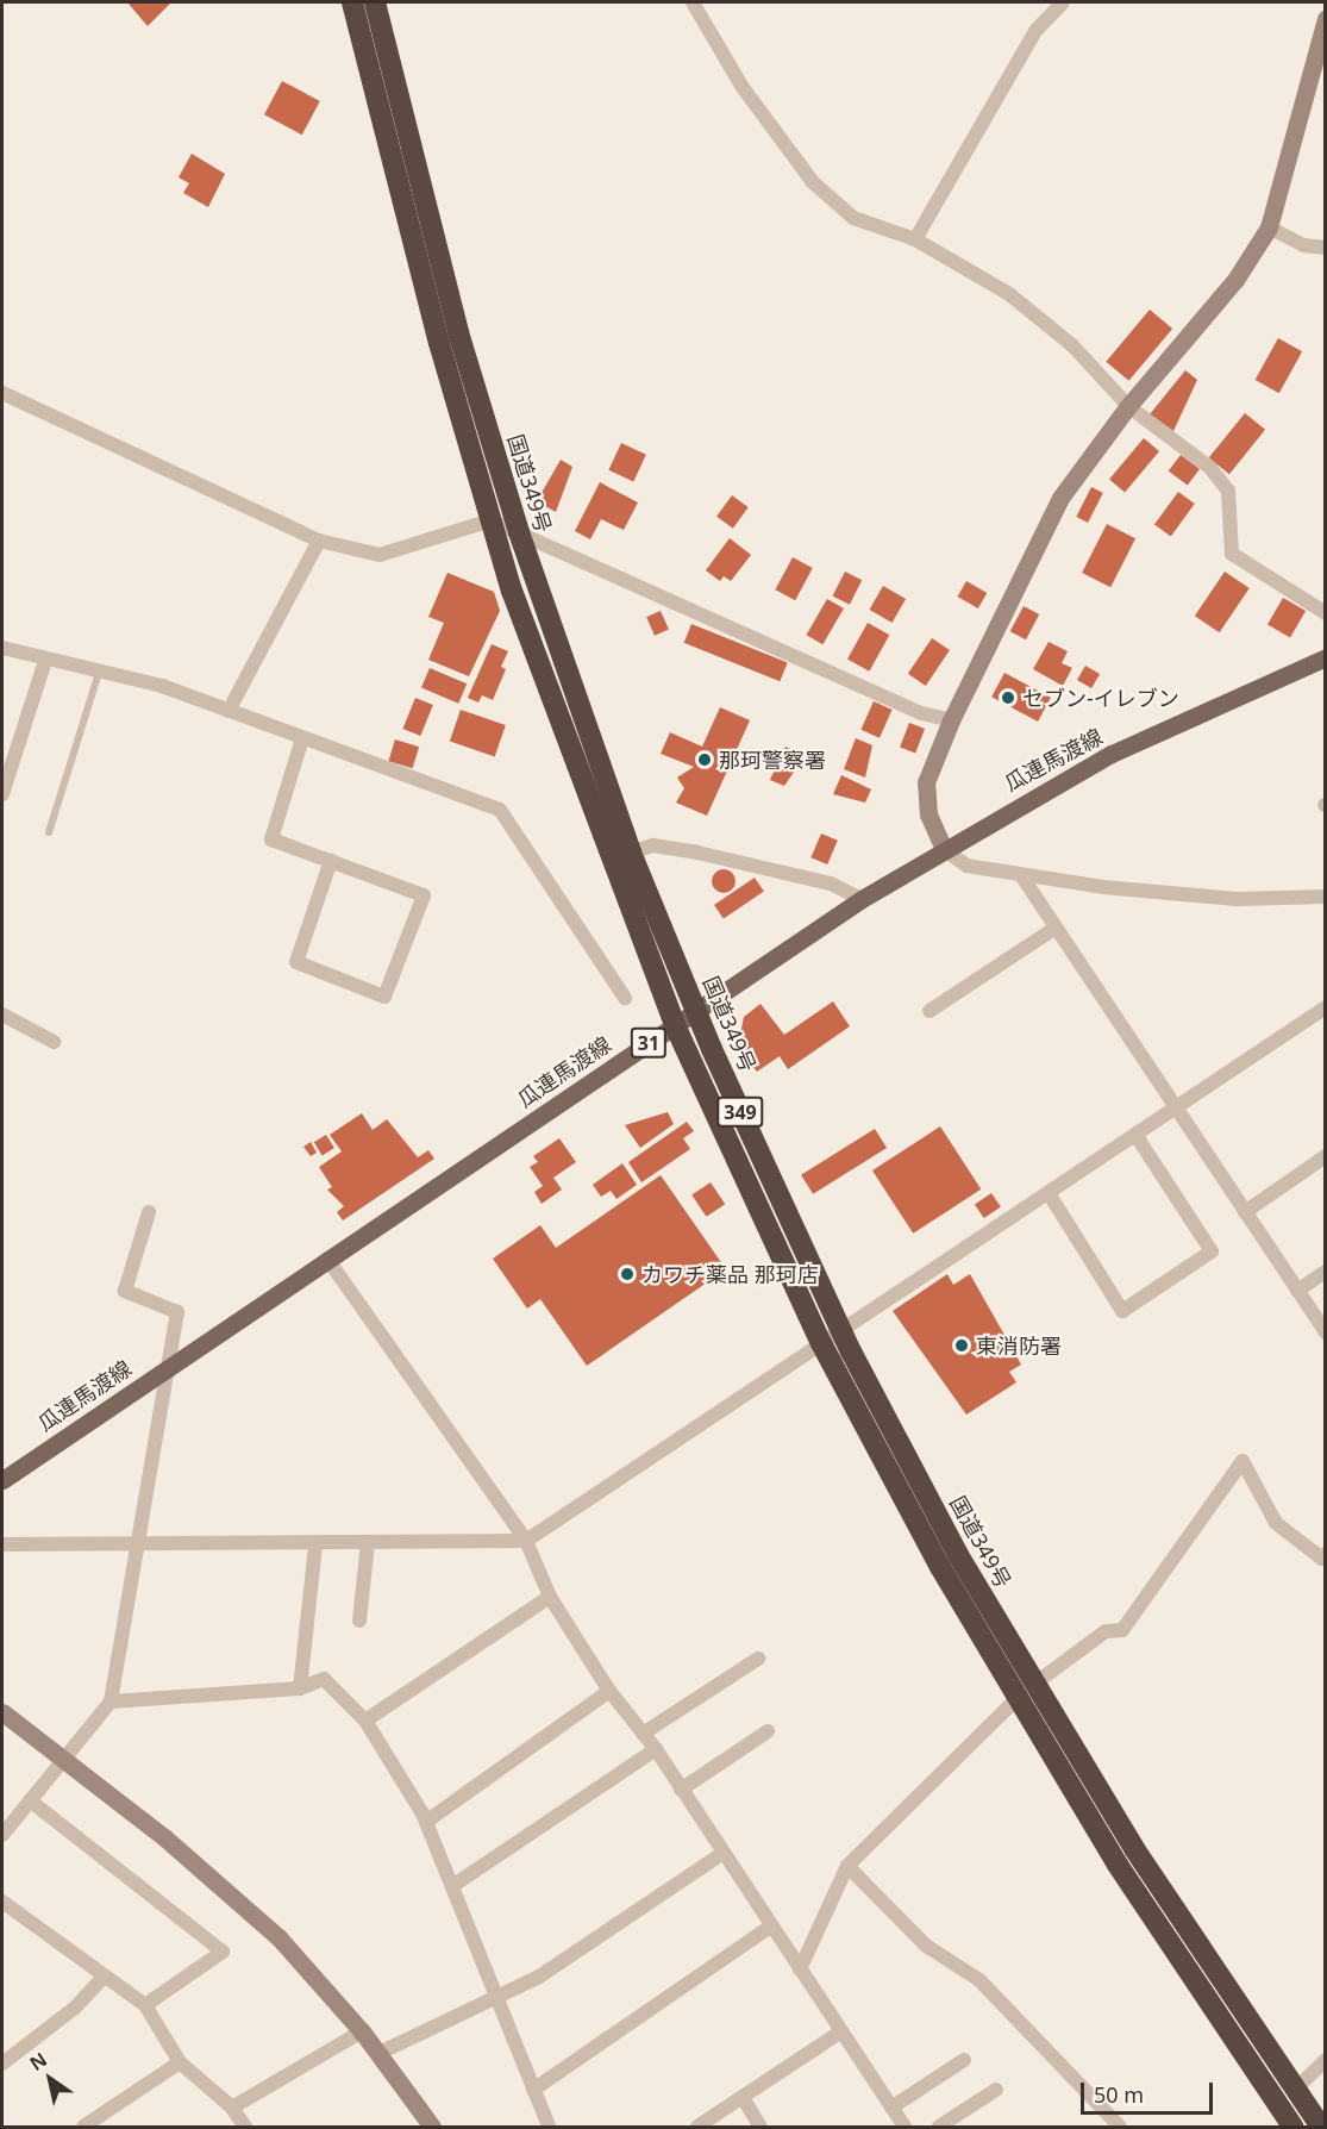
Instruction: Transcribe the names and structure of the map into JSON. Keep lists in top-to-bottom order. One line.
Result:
{"streets":{"highway":["国道349号","349"],"main road":["瓜連馬渡線","31"]},"crossings":[["国道349号","瓜連馬渡線"],["瓜連馬渡線","349"]],"places":["セブン-イレブン","那珂警察署","カワチ薬品 那珂店","東消防署"],"scale_bar":"50 m","north":"top left"}
